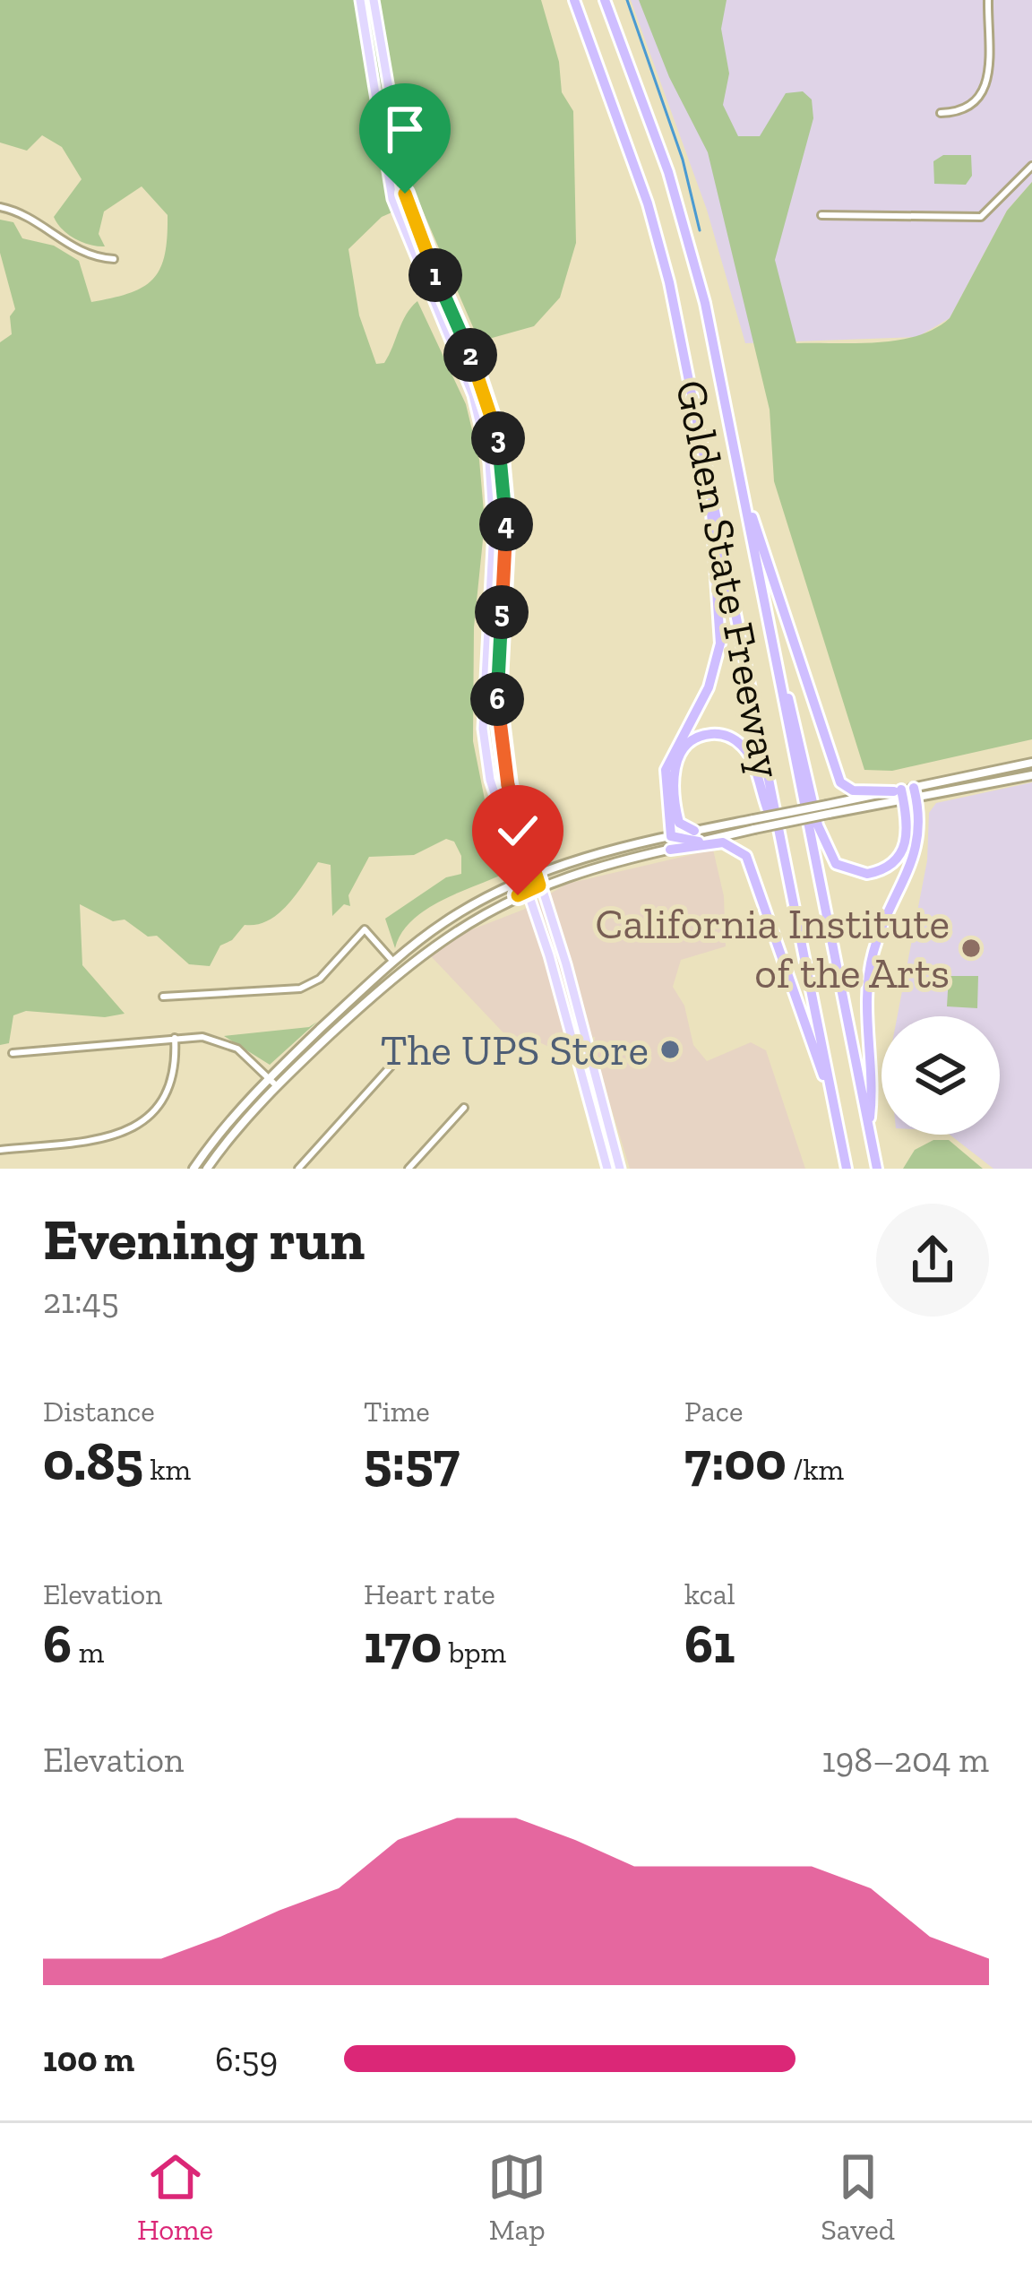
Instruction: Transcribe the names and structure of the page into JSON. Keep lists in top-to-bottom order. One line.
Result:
{"streets":{"highway":["Golden State Freeway"]},"places":["California Institute of the Arts","The UPS Store"],"page":{"pins":["1","2","3","4","5","6"],"heading":["Evening run","21:45"],"stats":[["Distance","0.85 km"],["Time","5:57"],["Pace","7:00 /km"],["Elevation","6 m"],["Heart rate","170 bpm"],["kcal","61"]],"chart":["Elevation","198–204 m"],"list":[{"name":"100 m","note":"6:59"}],"tabs":["Home","Map","Saved"]}}
